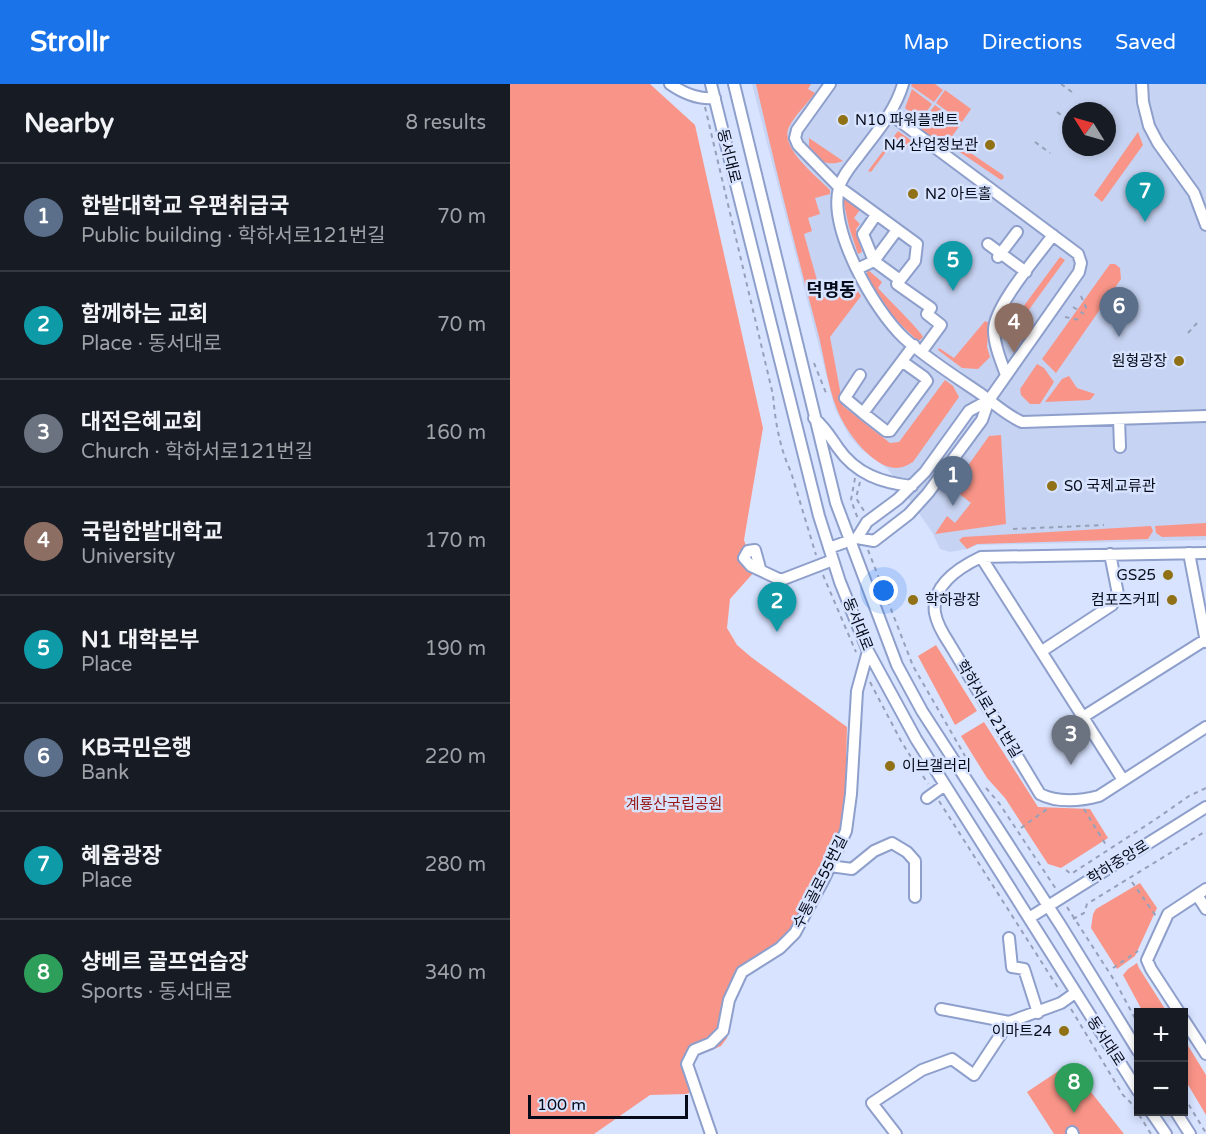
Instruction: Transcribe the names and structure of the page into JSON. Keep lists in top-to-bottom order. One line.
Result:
{"streets":{"street":["동서대로","학하서로121번길","학하중앙로","수통골로55번길"]},"crossings":[["동서대로","학하중앙로"],["동서대로","수통골로55번길"]],"districts":["덕명동"],"parks":["계룡산국립공원"],"places":["N10 파워플랜트","N4 산업정보관","N2 아트홀","원형광장","S0 국제교류관","GS25","학하광장","컴포즈커피","이브갤러리","이마트24"],"scale_bar":"100 m","north":"top left","page":{"header":"Strollr","nav":["Map","Directions","Saved"],"heading":["Nearby","8 results"],"list":[{"mark":"1","name":"한밭대학교 우편취급국","note":"Public building · 학하서로121번길","value":"70 m"},{"mark":"2","name":"함께하는 교회","note":"Place · 동서대로","value":"70 m"},{"mark":"3","name":"대전은혜교회","note":"Church · 학하서로121번길","value":"160 m"},{"mark":"4","name":"국립한밭대학교","note":"University","value":"170 m"},{"mark":"5","name":"N1 대학본부","note":"Place","value":"190 m"},{"mark":"6","name":"KB국민은행","note":"Bank","value":"220 m"},{"mark":"7","name":"혜윰광장","note":"Place","value":"280 m"},{"mark":"8","name":"샹베르 골프연습장","note":"Sports · 동서대로","value":"340 m"}],"pins":["7","5","6","4","1","2","3","8"],"map_buttons":["+","−"],"scale":"100 m"}}
